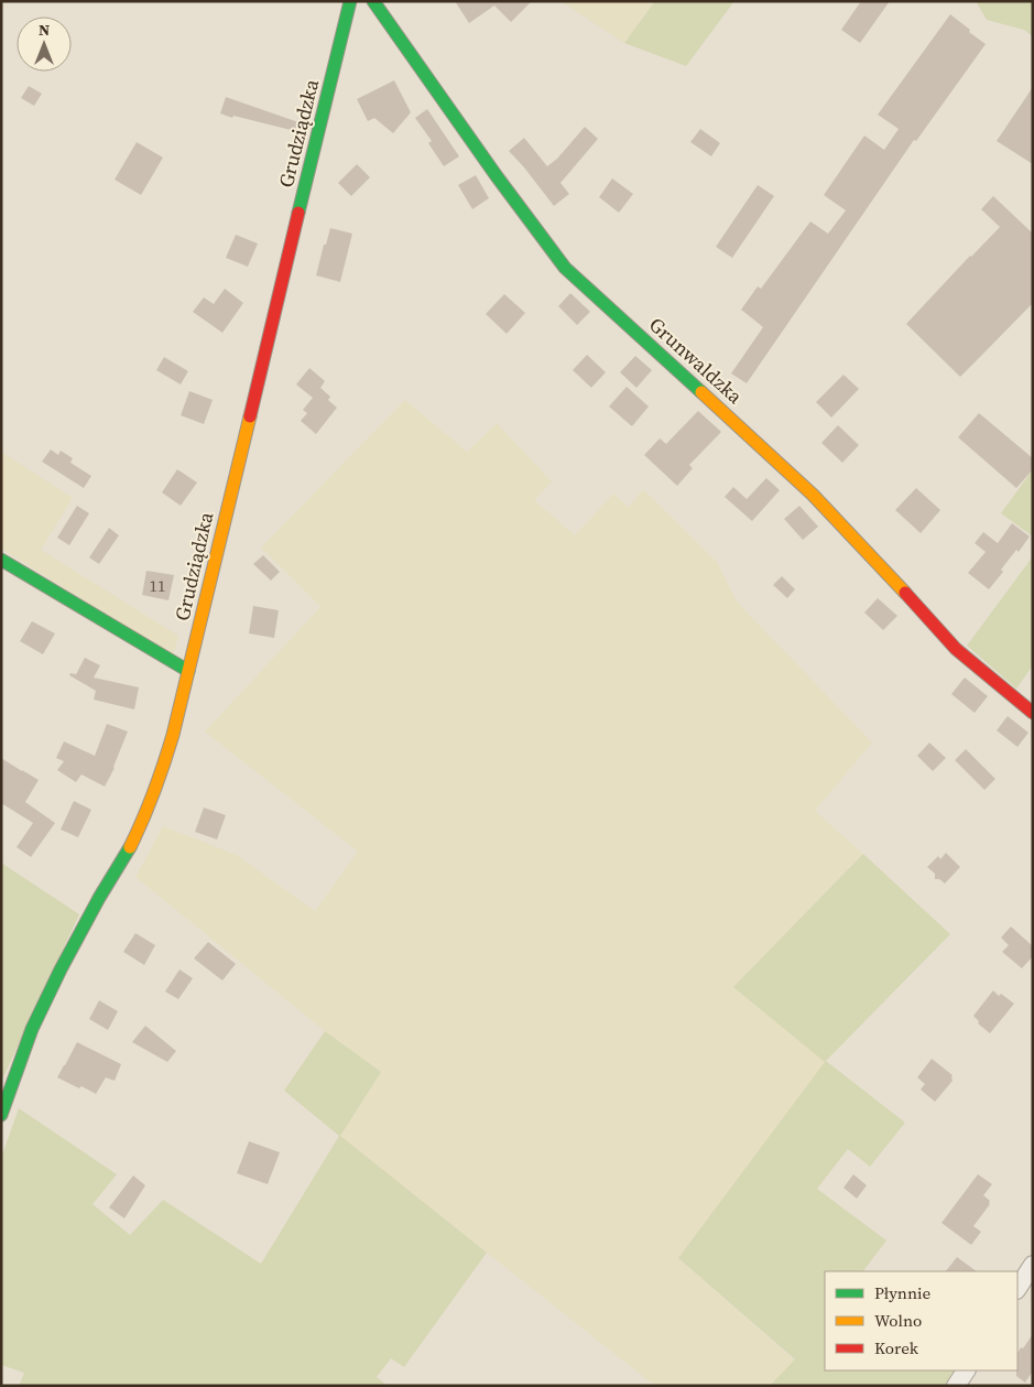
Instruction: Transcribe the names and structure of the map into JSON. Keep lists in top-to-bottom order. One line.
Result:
{"streets":{"street":["Grudziądzka","Grunwaldzka"]},"house_numbers":["11"],"legend":["Płynnie","Wolno","Korek"],"north":"top"}
